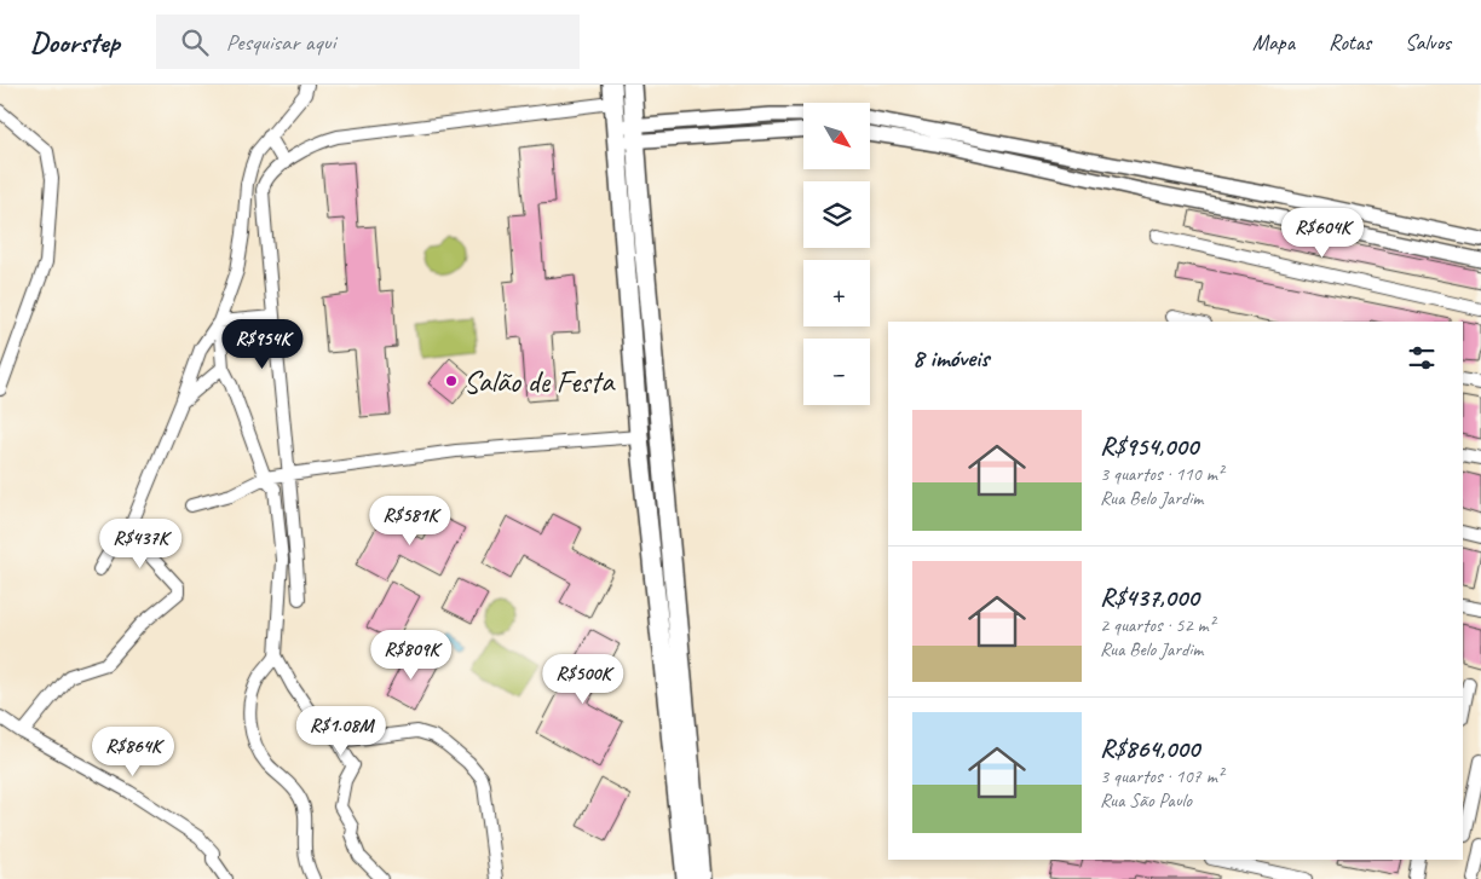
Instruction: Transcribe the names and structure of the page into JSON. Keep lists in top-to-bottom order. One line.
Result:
{"places":["Salão de Festa"],"north":"bottom right","page":{"header":"Doorstep","search":"Pesquisar aqui","nav":["Mapa","Rotas","Salvos"],"map_buttons":["+","−"],"price":["R$604K","R$954K","R$581K","R$437K","R$809K","R$500K","R$1.08M","R$864K"],"heading":"8 imóveis","list":[{"name":"R$954,000","note":"3 quartos · 110 m² · Rua Belo Jardim"},{"name":"R$437,000","note":"2 quartos · 52 m² · Rua Belo Jardim"},{"name":"R$864,000","note":"3 quartos · 107 m² · Rua São Paulo"}]}}
